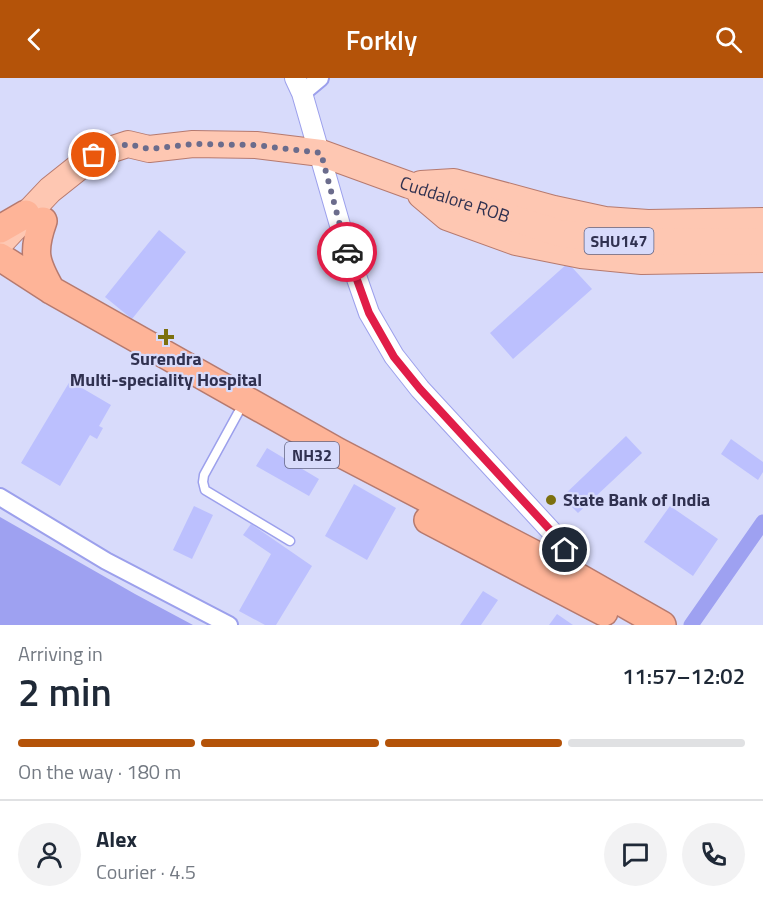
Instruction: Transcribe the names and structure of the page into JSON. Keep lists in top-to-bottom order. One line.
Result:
{"streets":{"highway":["NH32"],"main road":["Cuddalore ROB","SHU147"]},"crossings":[["Cuddalore ROB","NH32"]],"places":{"health":["Surendra Multi-speciality Hospital"],"other":["State Bank of India"]},"page":{"header":"Forkly","heading":["2 min","Arriving in","11:57–12:02"],"panel":["Alex","Courier · 4.5"],"bar":"On the way · 180 m"}}
